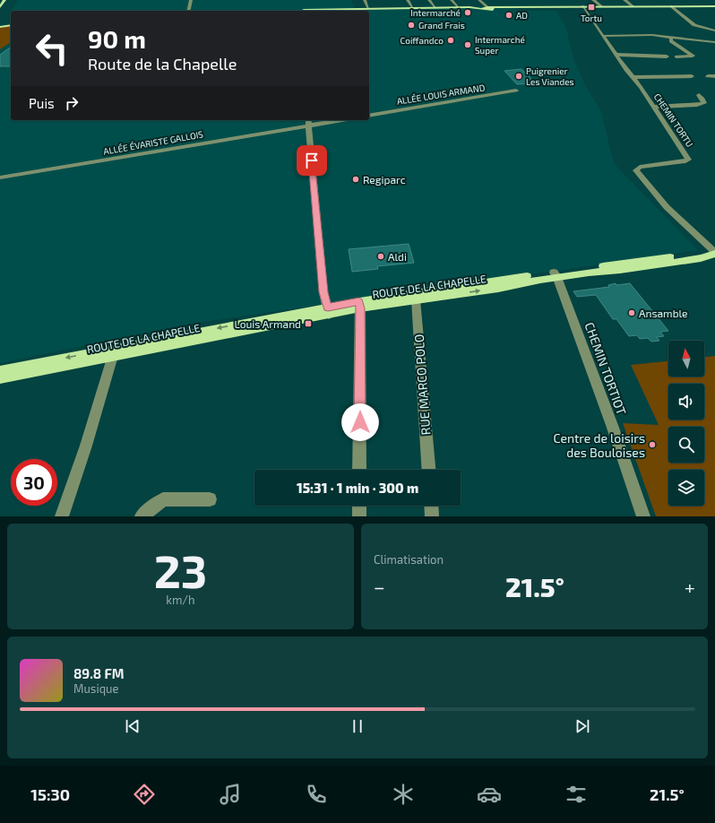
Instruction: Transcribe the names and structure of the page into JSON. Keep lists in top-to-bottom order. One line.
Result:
{"streets":{"main road":["ROUTE DE LA CHAPELLE"],"street":["ALLÉE LOUIS ARMAND","CHEMIN TORTU","ALLÉE ÉVARISTE GALLOIS","CHEMIN TORTIOT","RUE MARCO POLO"]},"crossings":[["CHEMIN TORTU","ROUTE DE LA CHAPELLE"],["ROUTE DE LA CHAPELLE","CHEMIN TORTIOT"],["ROUTE DE LA CHAPELLE","RUE MARCO POLO"]],"places":{"transit":["Tortu","Louis Armand"],"other":["Intermarché","AD","Grand Frais","Coiffandco","Intermarché Super","Puigrenier Les Viandes","Regiparc","Aldi","Ansamble","Centre de loisirs des Bouloises"]},"north":"top","page":{"turn":["90 m","Route de la Chapelle"],"then":"Puis","limit":"30","trip":"15:31 · 1 min · 300 m","tile":[["23","km/h"],"Climatisation"],"heat":["−","21.5°","+"],"song":["89.8 FM","Musique"],"tabs":["15:30","21.5°"]}}
